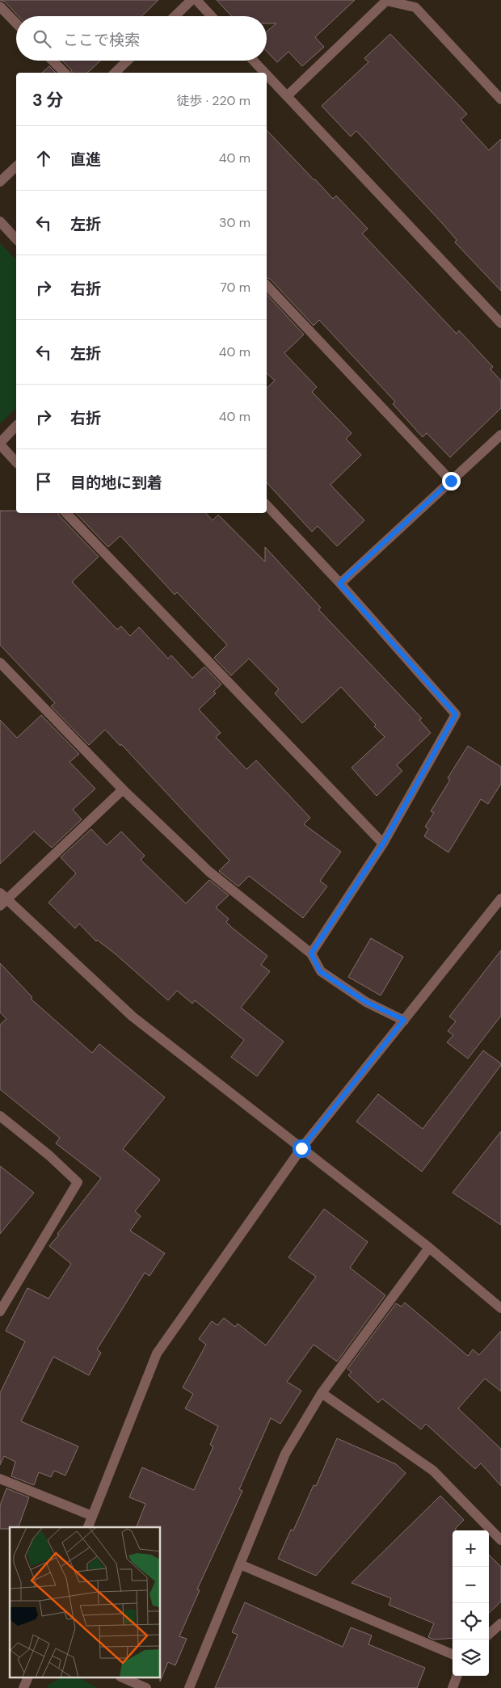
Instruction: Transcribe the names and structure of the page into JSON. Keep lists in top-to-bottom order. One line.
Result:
{"page":{"search":"ここで検索","heading":["3 分","徒歩 · 220 m"],"list":[["直進","40 m"],["左折","30 m"],["右折","70 m"],["左折","40 m"],["右折","40 m"],"目的地に到着"],"map_buttons":["+","−"]}}
